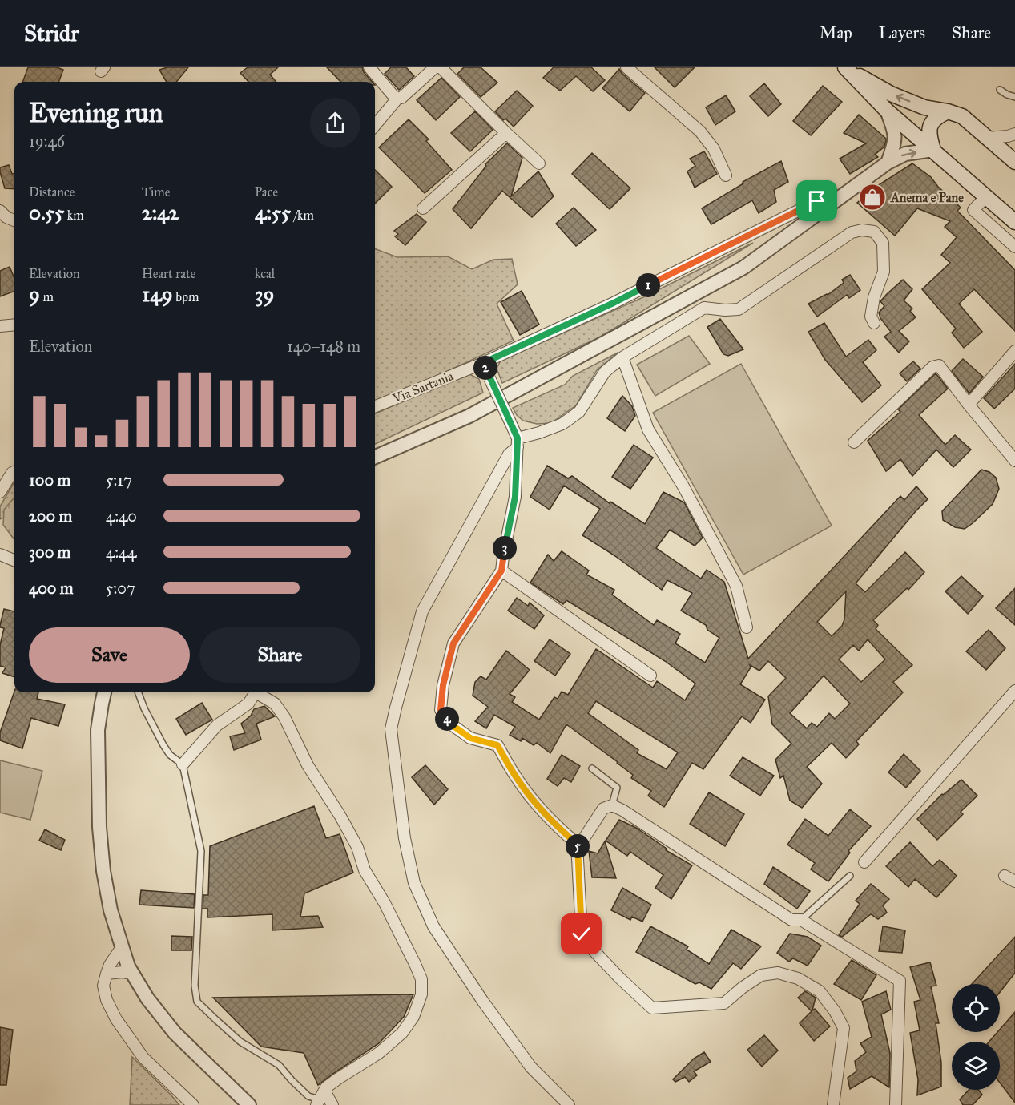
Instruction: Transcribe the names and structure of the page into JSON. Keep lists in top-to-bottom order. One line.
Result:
{"streets":{"street":["Via Sartania"]},"places":{"shop":["Anema e Pane"]},"page":{"header":"Stridr","nav":["Map","Layers","Share"],"heading":["Evening run","19:46"],"stats":[["Distance","0.55 km"],["Time","2:42"],["Pace","4:55 /km"],["Elevation","9 m"],["Heart rate","149 bpm"],["kcal","39"]],"pins":["1","2","3","4","5"],"chart":["Elevation","140–148 m"],"list":[{"name":"100 m","note":"5:17"},{"name":"200 m","note":"4:40"},{"name":"300 m","note":"4:44"},{"name":"400 m","note":"5:07"}],"buttons":["Save","Share"]}}
